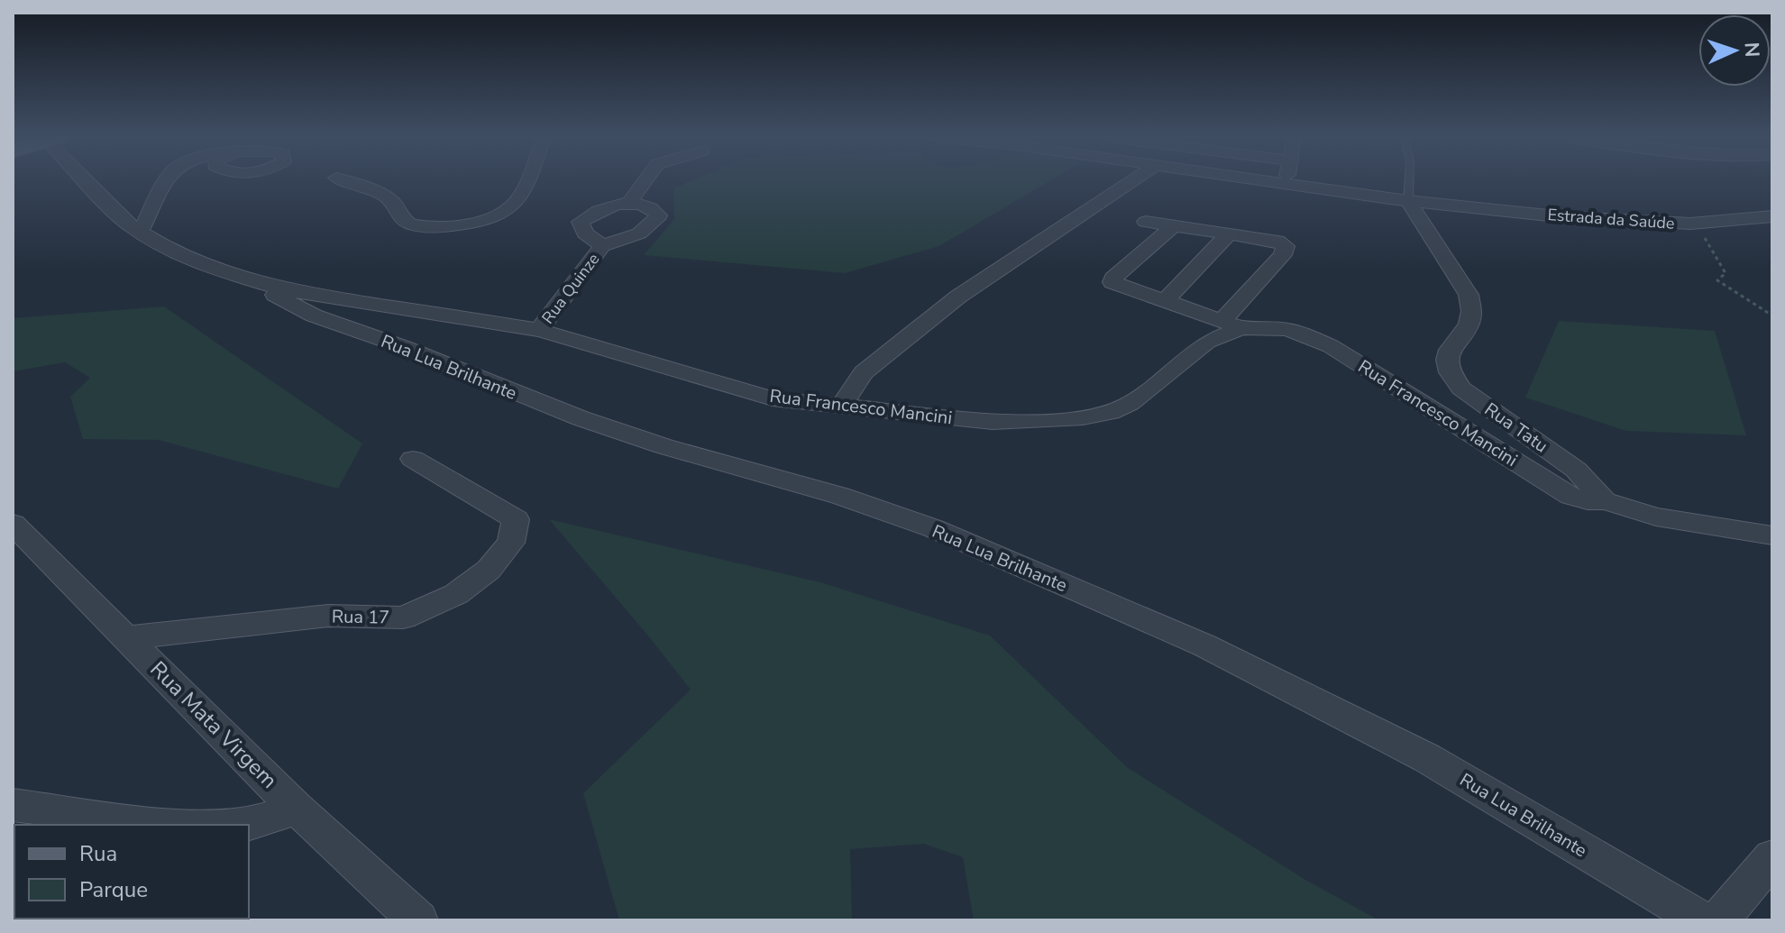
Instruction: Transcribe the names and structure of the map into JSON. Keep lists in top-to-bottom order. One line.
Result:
{"streets":{"street":["Estrada da Saúde","Rua Quinze","Rua Lua Brilhante","Rua Francesco Mancini","Rua Tatu","Rua 17","Rua Mata Virgem"]},"crossings":[["Estrada da Saúde","Rua Tatu"],["Rua Quinze","Rua Francesco Mancini"],["Rua Lua Brilhante","Rua Francesco Mancini"],["Rua Francesco Mancini","Rua Tatu"],["Rua 17","Rua Mata Virgem"]],"legend":["Rua","Parque"],"north":"right"}
